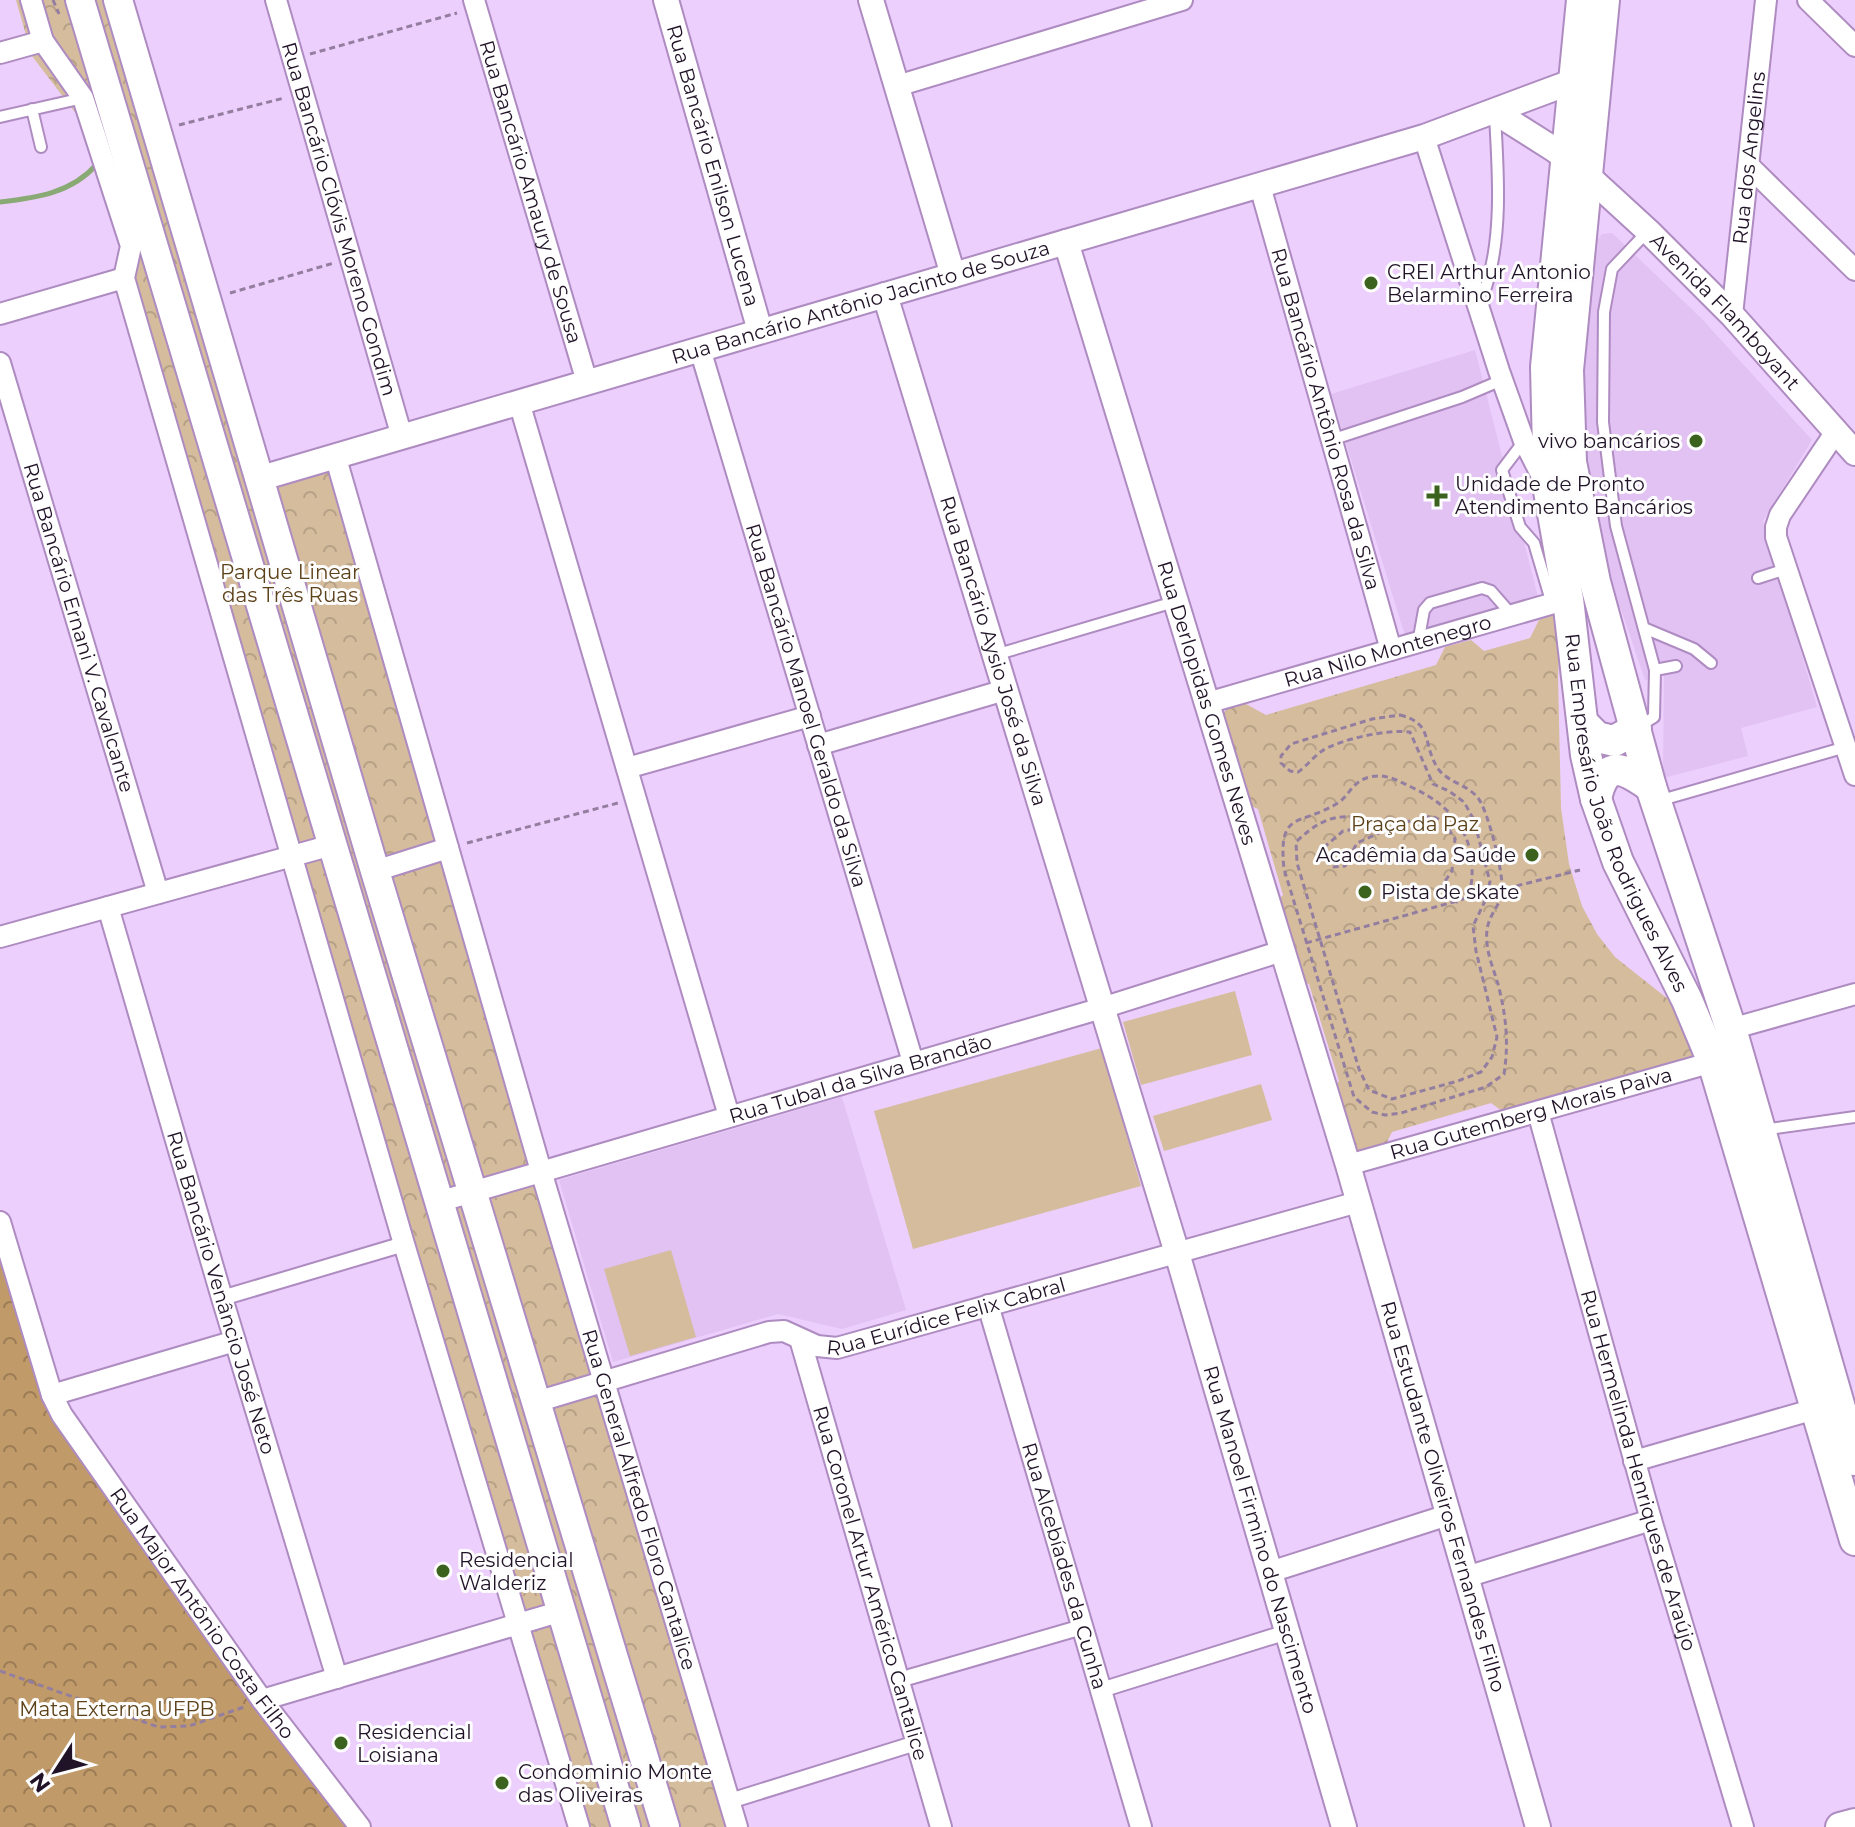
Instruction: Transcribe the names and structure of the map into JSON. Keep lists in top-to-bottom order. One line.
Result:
{"streets":{"main road":["Rua Bancário Antônio Jacinto de Souza","Rua Empresário João Rodrigues Alves"],"street":["Rua dos Angelins","Rua Bancário Enilson Lucena","Rua Bancário Amaury de Sousa","Rua Bancário Clóvis Moreno Gondim","Avenida Flamboyant","Rua Bancário Antônio Rosa da Silva","Rua Bancário Ernani V. Cavalcante","Rua Bancário Aysio José da Silva","Rua Nilo Montenegro","Rua Derlopidas Gomes Neves","Rua Bancário Manoel Geraldo da Silva","Rua Tubal da Silva Brandão","Rua Gutemberg Morais Paiva","Rua Bancário Venâncio José Neto","Rua Eurídice Felix Cabral","Rua Hermelinda Henriques de Araújo","Rua Estudante Oliveiros Fernandes Filho","Rua General Alfredo Floro Cantalice","Rua Manoel Firmino do Nascimento","Rua Alcebíades da Cunha","Rua Coronel Artur Américo Cantalice","Rua Major Antônio Costa Filho"]},"crossings":[["Rua dos Angelins","Avenida Flamboyant"],["Rua Bancário Enilson Lucena","Rua Bancário Antônio Jacinto de Souza"],["Rua Bancário Amaury de Sousa","Rua Bancário Antônio Jacinto de Souza"],["Rua Bancário Clóvis Moreno Gondim","Rua Bancário Antônio Jacinto de Souza"],["Rua Bancário Antônio Jacinto de Souza","Rua Bancário Antônio Rosa da Silva"],["Rua Bancário Antônio Jacinto de Souza","Rua Bancário Aysio José da Silva"],["Rua Bancário Antônio Jacinto de Souza","Rua Derlopidas Gomes Neves"],["Rua Bancário Antônio Jacinto de Souza","Rua Bancário Manoel Geraldo da Silva"],["Rua Bancário Antônio Jacinto de Souza","Rua Empresário João Rodrigues Alves"],["Rua Bancário Antônio Jacinto de Souza","Rua General Alfredo Floro Cantalice"],["Avenida Flamboyant","Rua Empresário João Rodrigues Alves"],["Rua Bancário Antônio Rosa da Silva","Rua Nilo Montenegro"],["Rua Bancário Aysio José da Silva","Rua Tubal da Silva Brandão"],["Rua Bancário Aysio José da Silva","Rua Eurídice Felix Cabral"],["Rua Bancário Aysio José da Silva","Rua Manoel Firmino do Nascimento"],["Rua Nilo Montenegro","Rua Derlopidas Gomes Neves"],["Rua Nilo Montenegro","Rua Empresário João Rodrigues Alves"],["Rua Derlopidas Gomes Neves","Rua Tubal da Silva Brandão"],["Rua Derlopidas Gomes Neves","Rua Gutemberg Morais Paiva"],["Rua Derlopidas Gomes Neves","Rua Estudante Oliveiros Fernandes Filho"],["Rua Bancário Manoel Geraldo da Silva","Rua Tubal da Silva Brandão"],["Rua Empresário João Rodrigues Alves","Rua Gutemberg Morais Paiva"],["Rua Tubal da Silva Brandão","Rua General Alfredo Floro Cantalice"],["Rua Gutemberg Morais Paiva","Rua Hermelinda Henriques de Araújo"],["Rua Gutemberg Morais Paiva","Rua Estudante Oliveiros Fernandes Filho"],["Rua Eurídice Felix Cabral","Rua Estudante Oliveiros Fernandes Filho"],["Rua Eurídice Felix Cabral","Rua General Alfredo Floro Cantalice"],["Rua Eurídice Felix Cabral","Rua Manoel Firmino do Nascimento"],["Rua Eurídice Felix Cabral","Rua Alcebíades da Cunha"],["Rua Eurídice Felix Cabral","Rua Coronel Artur Américo Cantalice"]],"parks":["Parque Linear das Três Ruas","Praça da Paz","Mata Externa UFPB"],"places":{"other":["CREI Arthur Antonio Belarmino Ferreira","vivo bancários","Acadêmia da Saúde","Pista de skate","Residencial Walderiz","Residencial Loisiana","Condominio Monte das Oliveiras"],"health":["Unidade de Pronto Atendimento Bancários"]},"north":"bottom left"}
